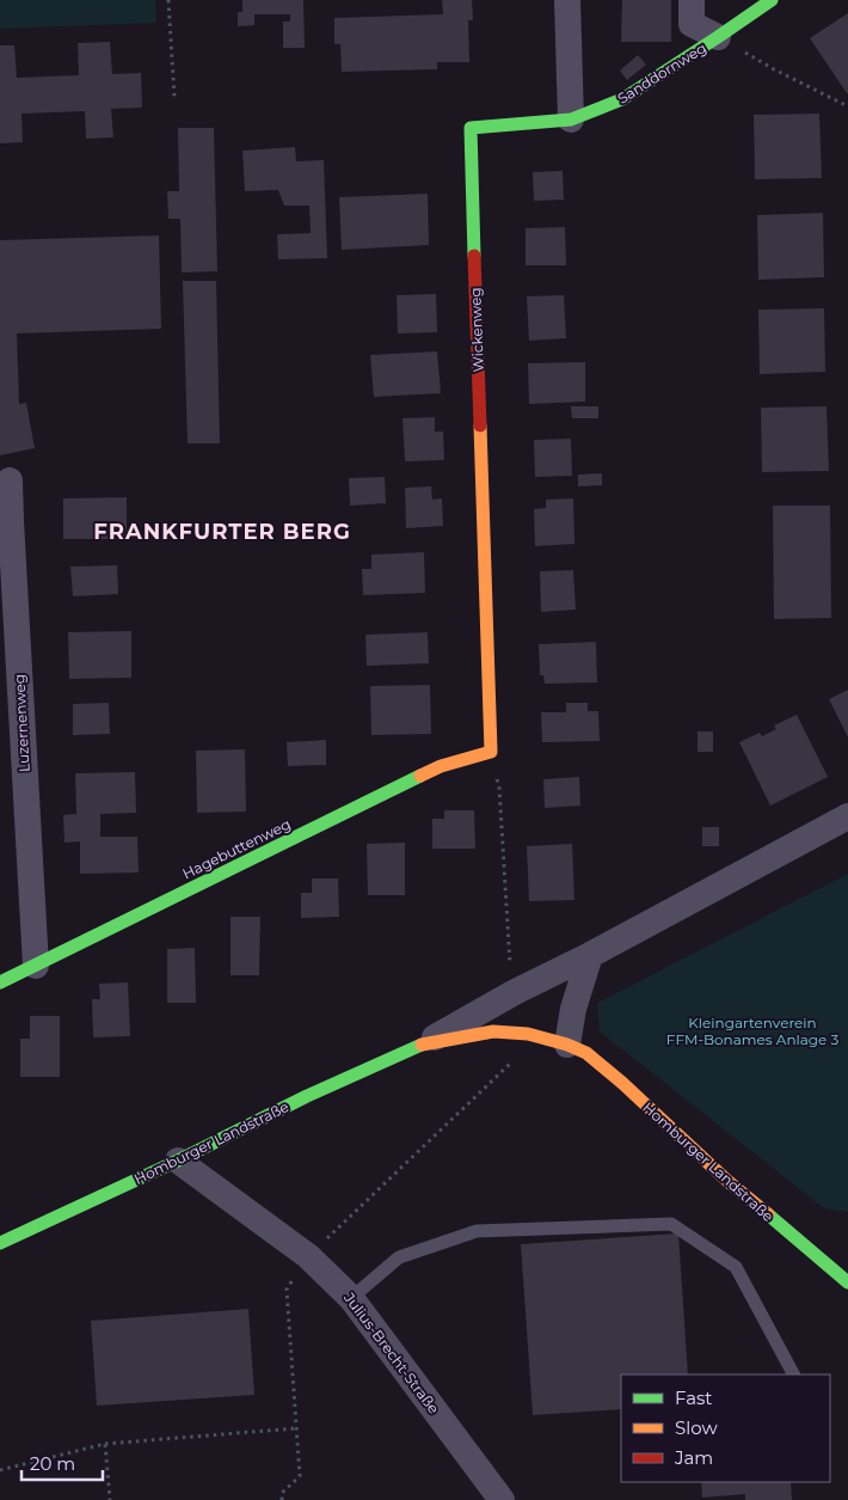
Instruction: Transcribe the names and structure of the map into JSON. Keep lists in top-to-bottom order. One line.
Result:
{"streets":{"street":["Sanddornweg","Wickenweg","Luzernenweg","Hagebuttenweg","Homburger Landstraße","Julius-Brecht-Straße"]},"crossings":[["Sanddornweg","Wickenweg"],["Wickenweg","Hagebuttenweg"],["Luzernenweg","Hagebuttenweg"],["Homburger Landstraße","Julius-Brecht-Straße"]],"districts":["FRANKFURTER BERG"],"parks":["Kleingartenverein FFM-Bonames Anlage 3"],"legend":["Fast","Slow","Jam"],"scale_bar":"20 m"}
